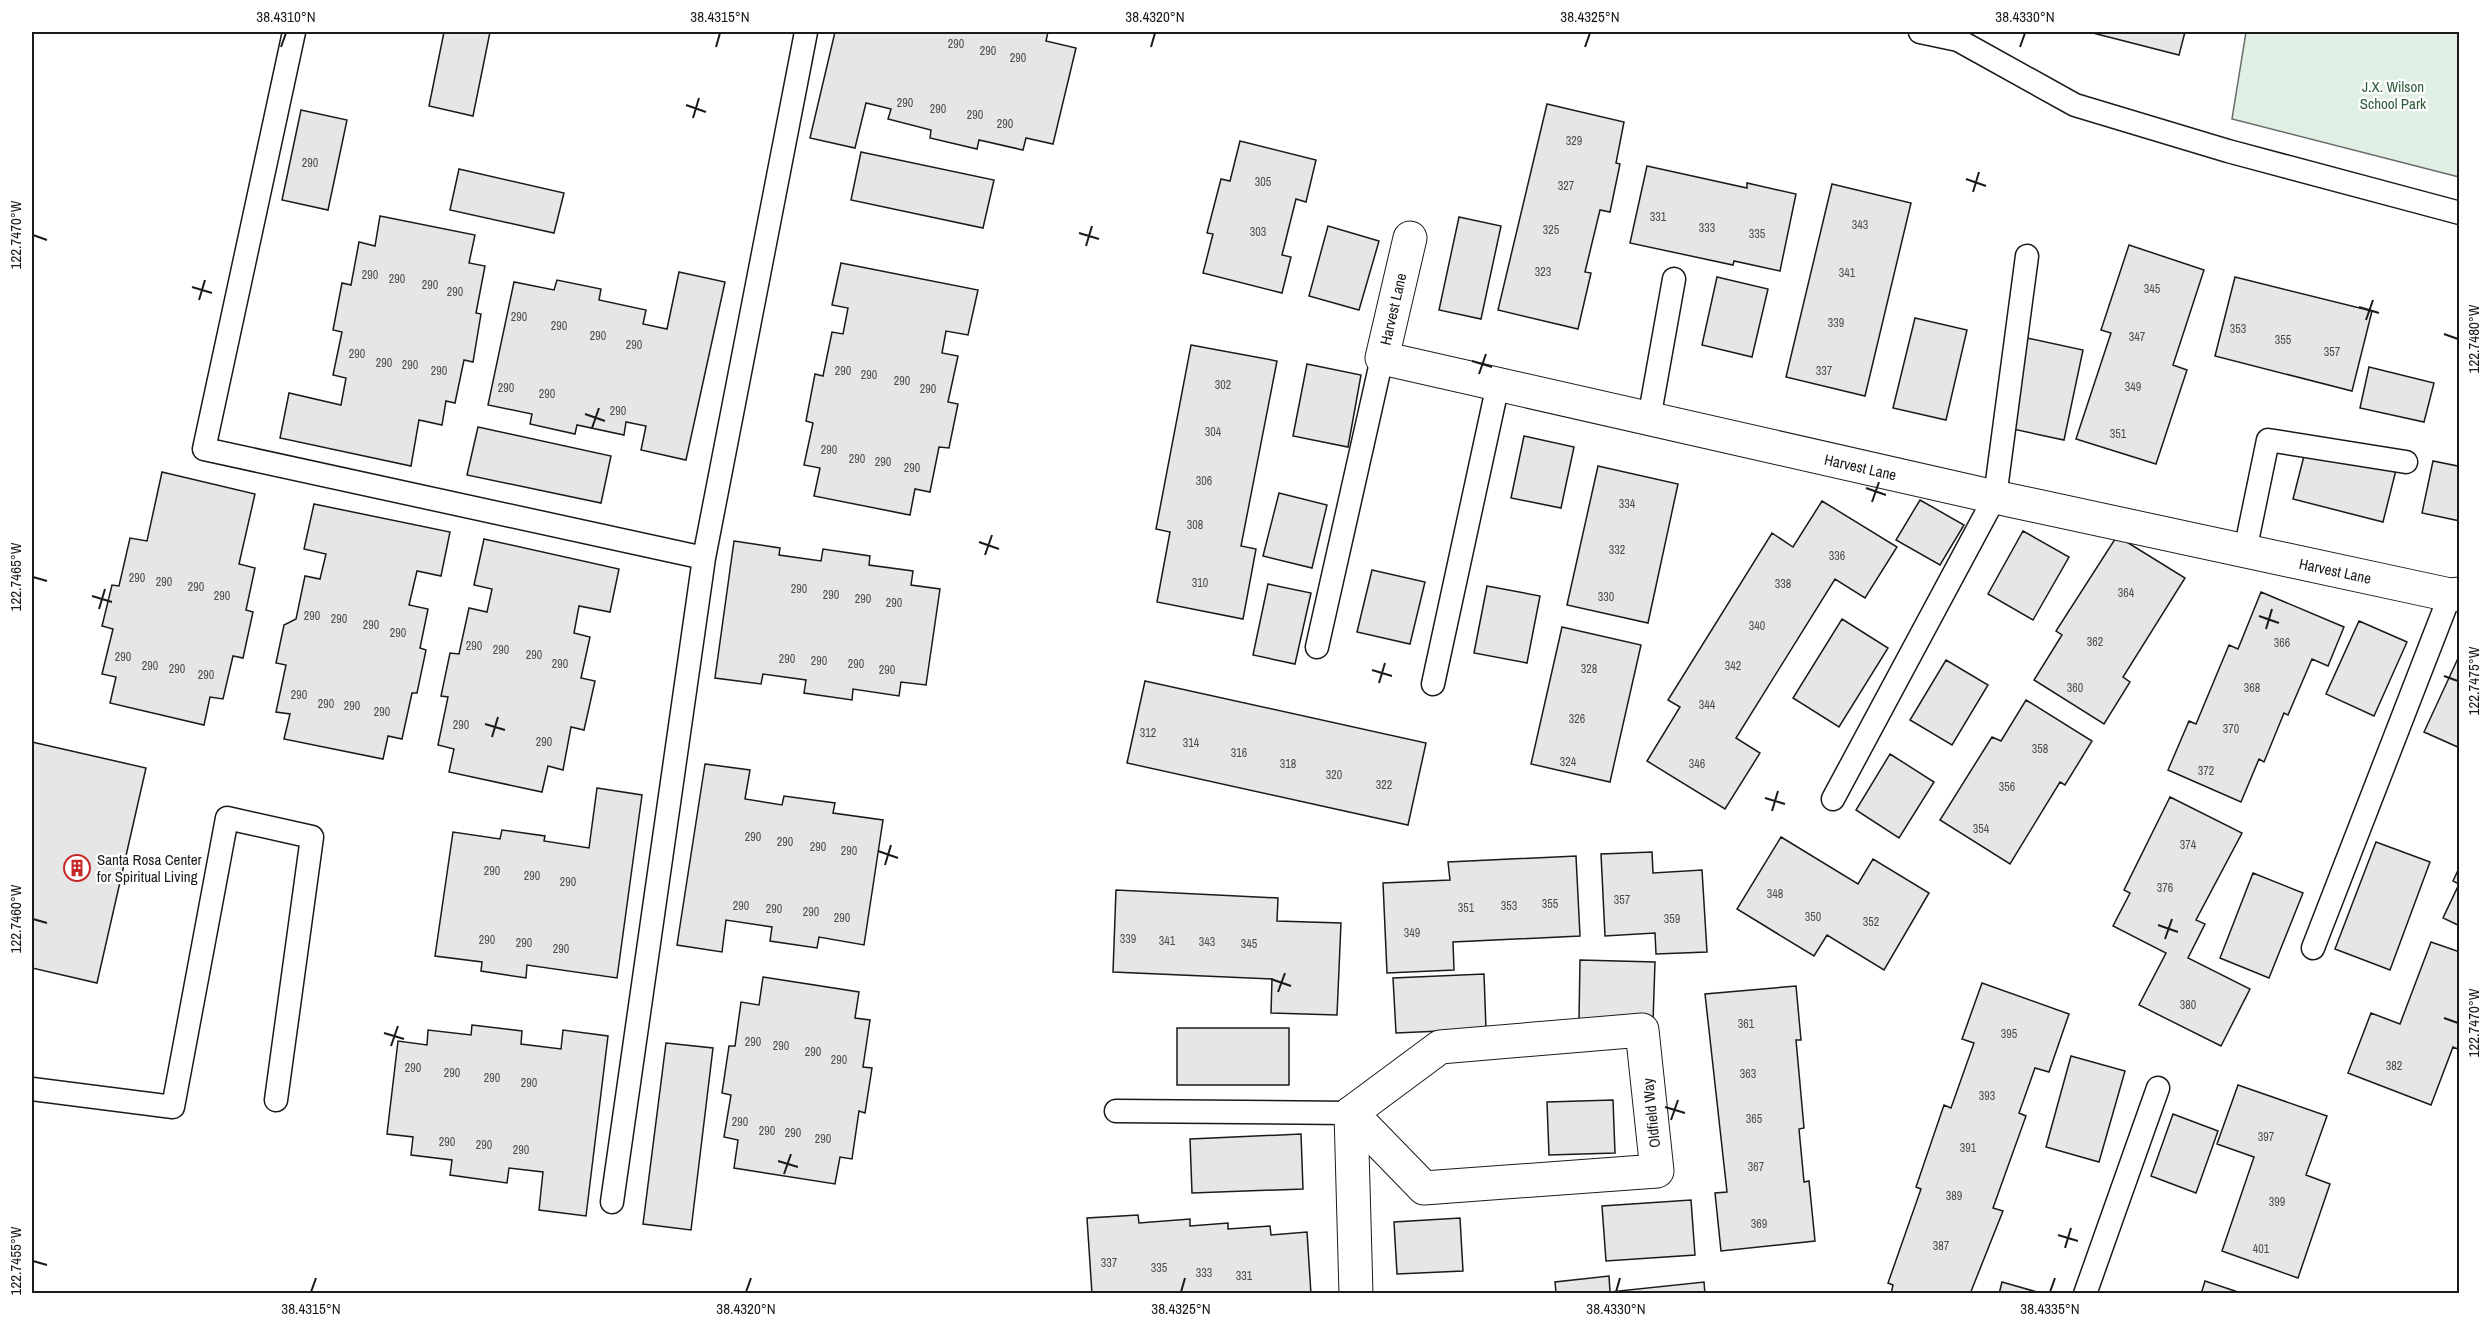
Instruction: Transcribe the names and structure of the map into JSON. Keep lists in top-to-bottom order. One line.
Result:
{"streets":{"street":["Harvest Lane","Oldfield Way"]},"parks":["J.X. Wilson School Park"],"places":{"building":["Santa Rosa Center for Spiritual Living"]},"house_numbers":["290","290","290","290","290","290","290","329","290","305","327","331","343","333","325","303","335","323","341","290","290","290","345","290","290","339","290","353","290","347","355","290","357","290","290","290","290","290","337","290","290","302","349","290","290","290","290","304","351","290","290","290","290","306","334","308","332","336","290","290","310","338","290","290","364","290","290","330","290","290","290","290","290","340","290","362","366","290","290","290","290","290","290","290","290","290","342","290","328","290","290","360","368","290","290","344","290","290","326","290","370","312","290","314","358","316","324","318","346","372","320","322","356","354","290","290","374","290","290","290","290","290","376","348","357","355","290","353","351","290","290","350","290","359","352","349","339","290","341","343","290","345","290","380","361","395","290","290","290","290","382","290","290","363","290","290","393","365","290","290","290","397","290","290","290","391","290","367","389","399","369","387","401","337","335","333","331"],"coordinates":["38.4310°N","38.4315°N","38.4320°N","38.4325°N","38.4330°N","122.7470°W","122.7480°W","122.7465°W","122.7475°W","122.7460°W","122.7455°W","38.4335°N"]}
